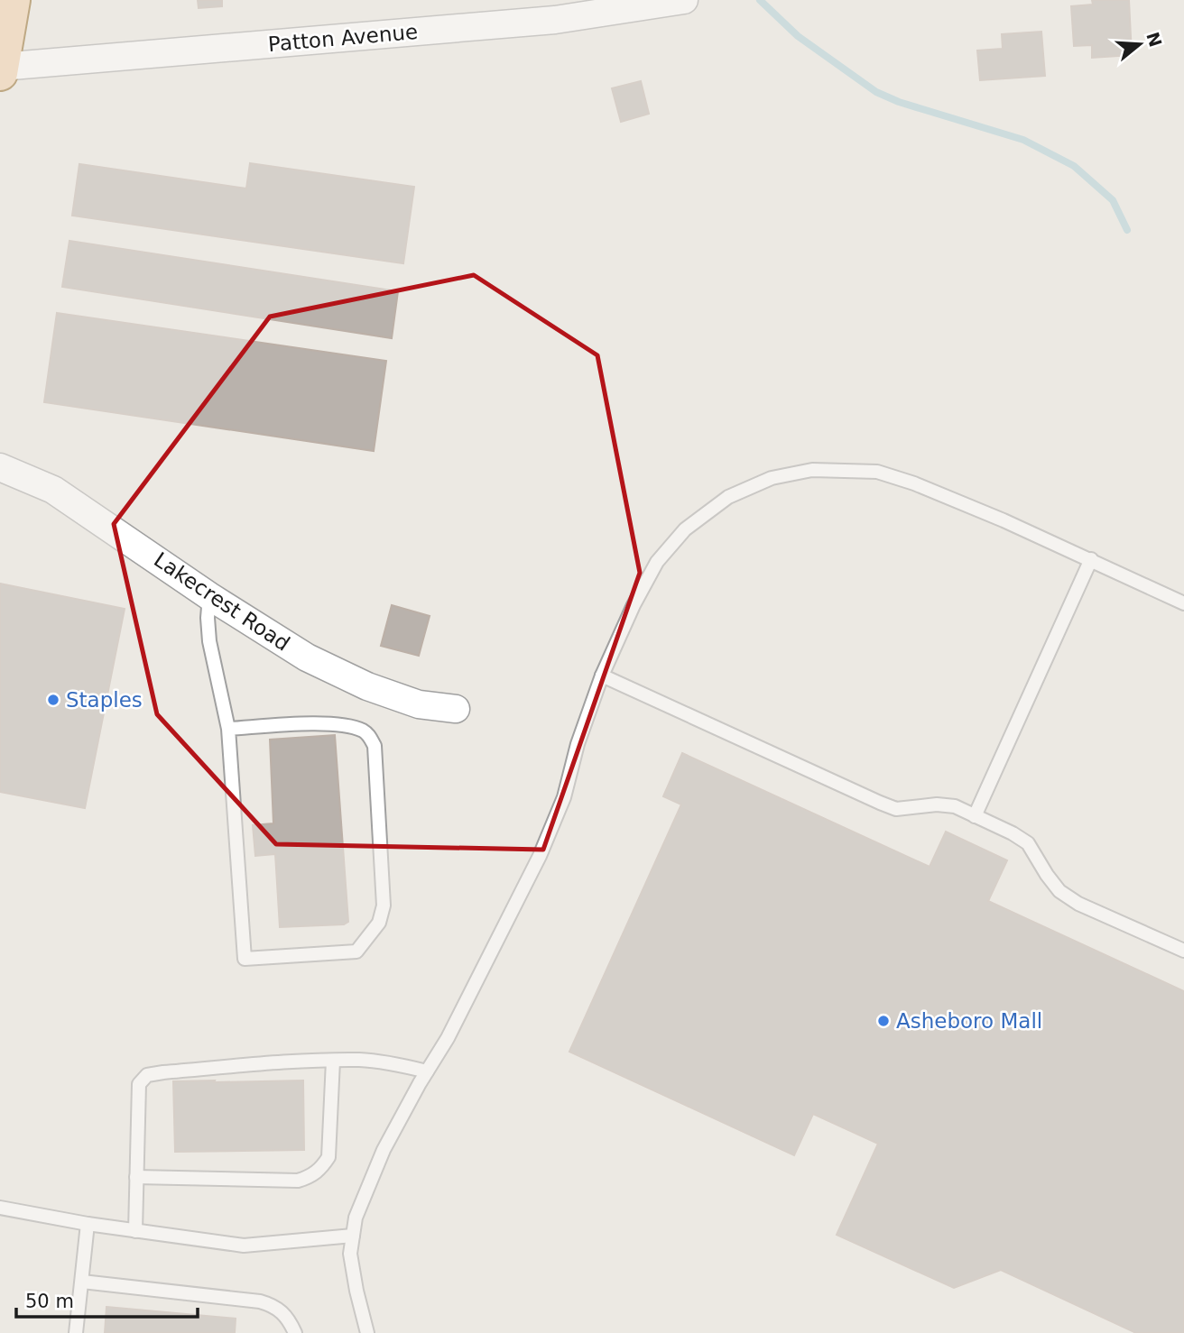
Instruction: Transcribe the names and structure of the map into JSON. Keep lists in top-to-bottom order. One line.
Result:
{"streets":{"street":["Patton Avenue","Lakecrest Road"]},"places":["Staples","Asheboro Mall"],"scale_bar":"50 m","north":"right"}
